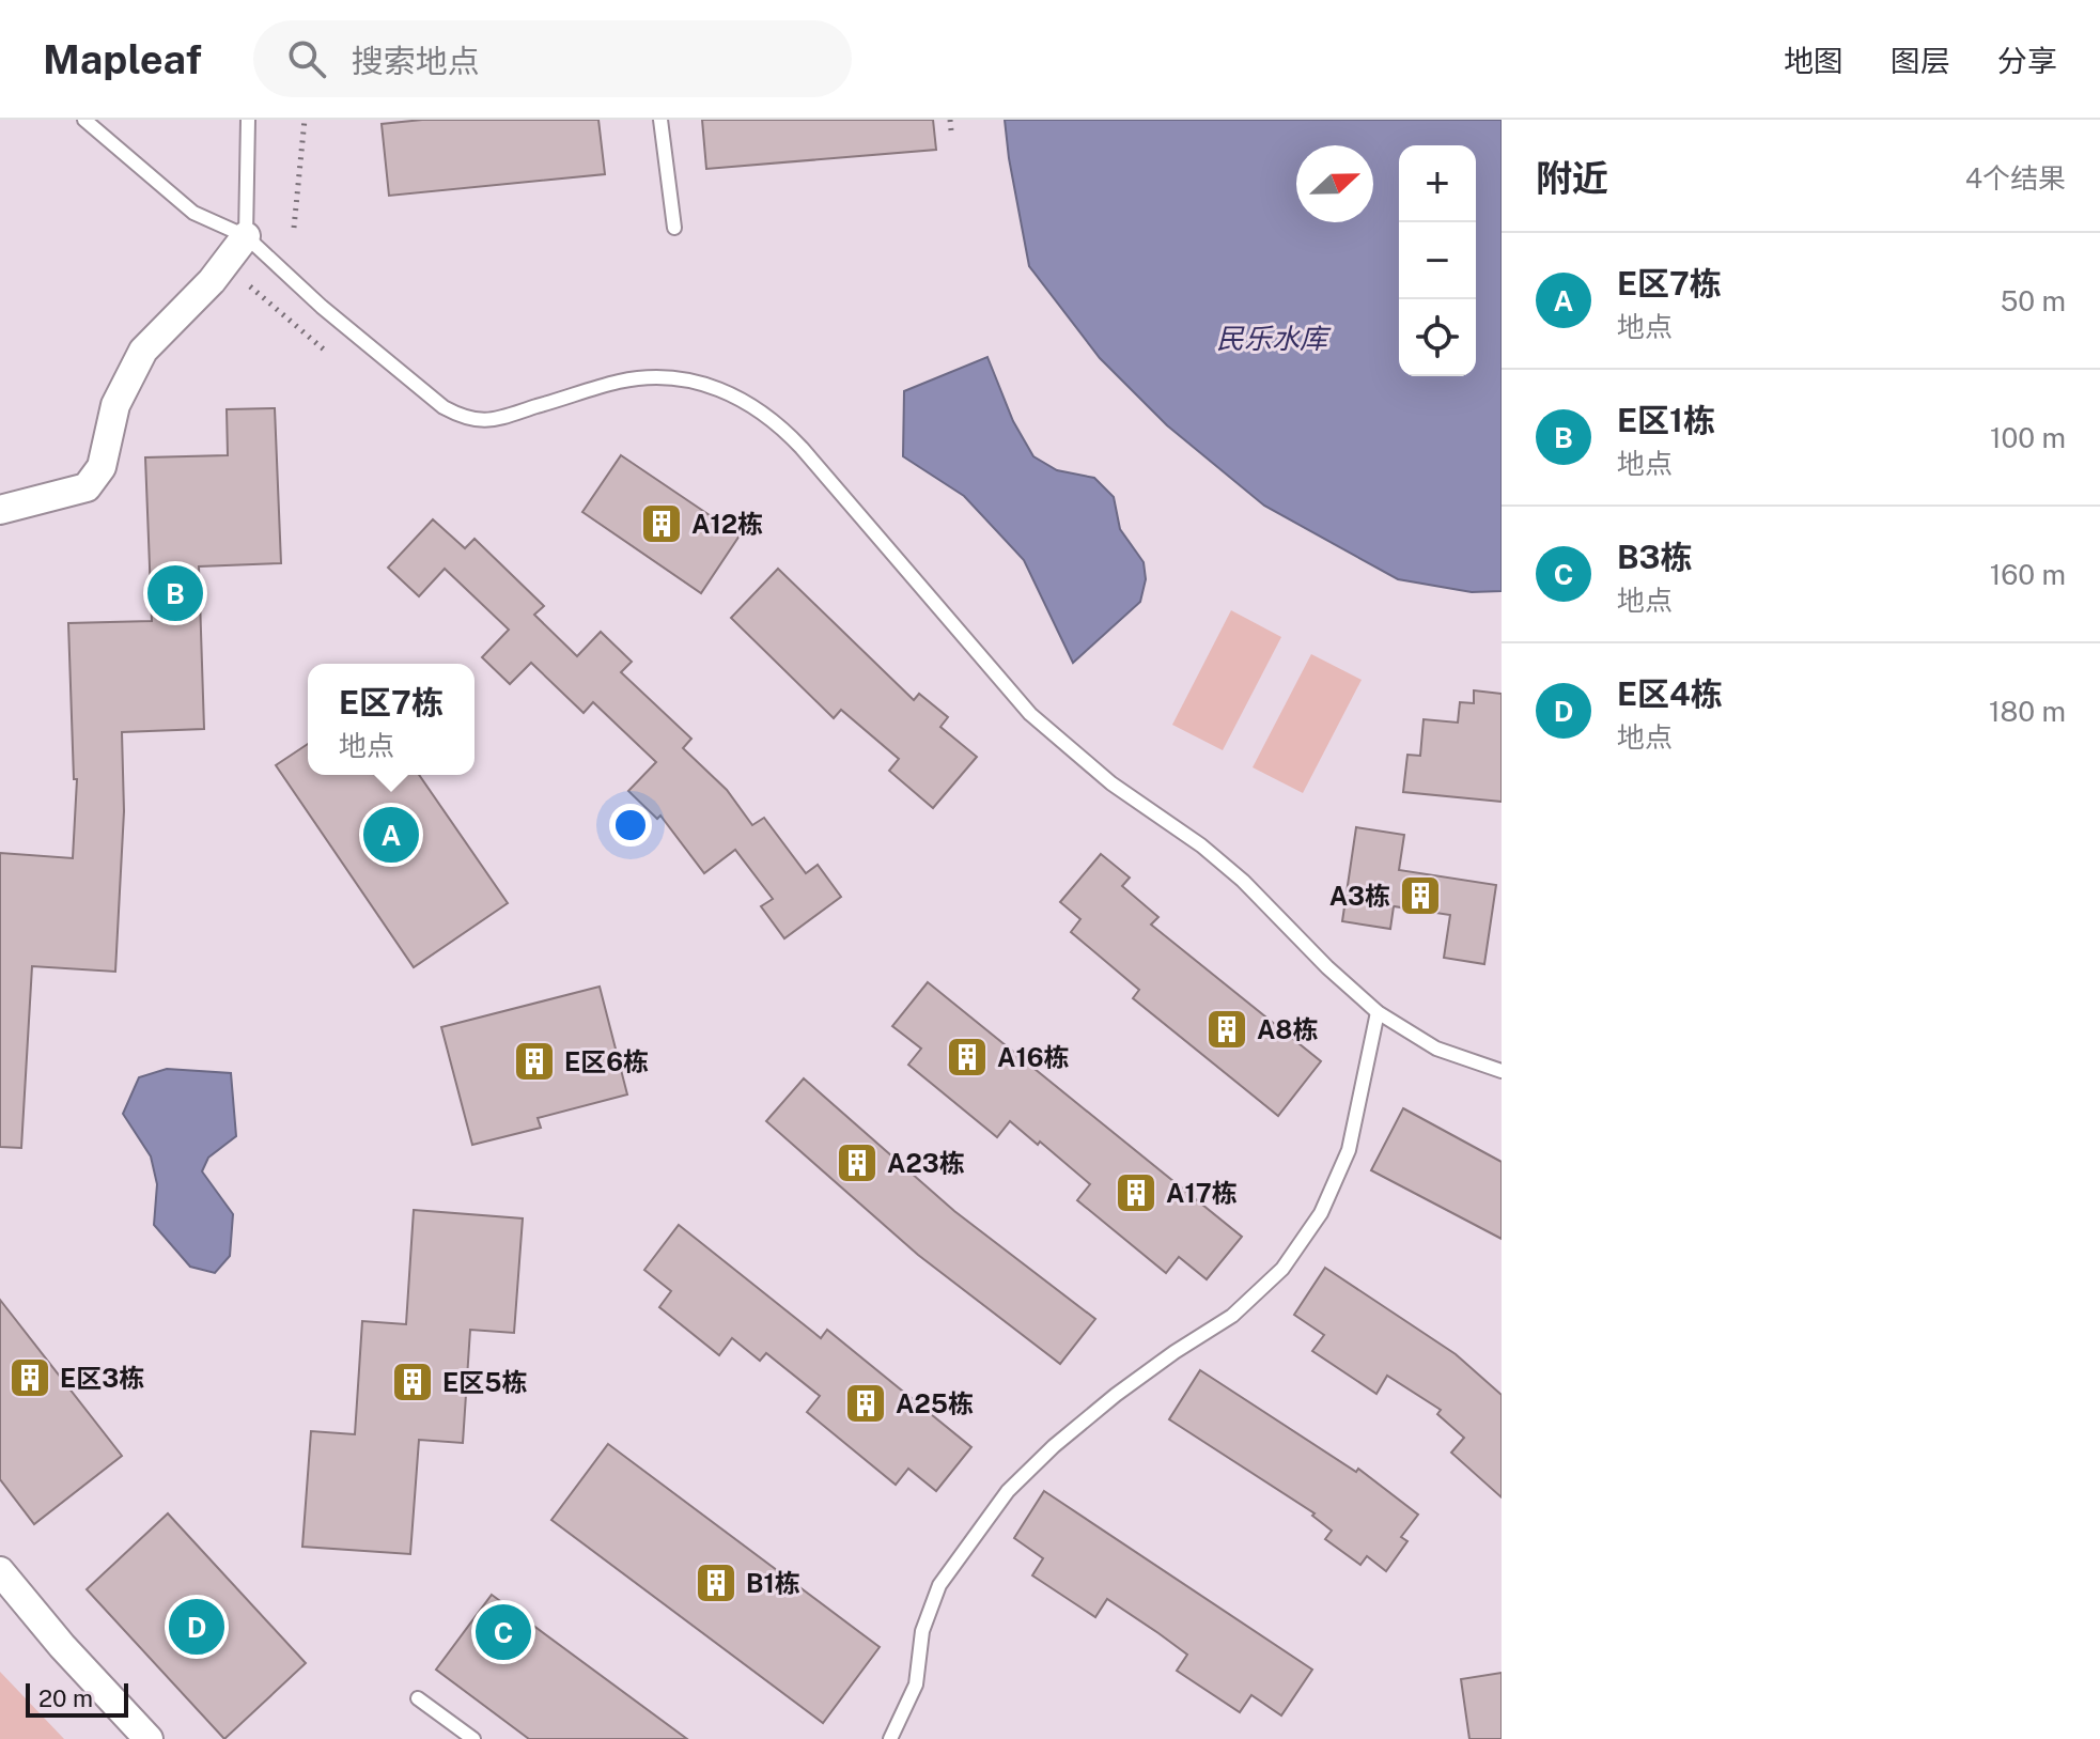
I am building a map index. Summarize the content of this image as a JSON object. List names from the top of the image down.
{
  "water": ["民乐水库"],
  "places": {
    "building": [
      "A12栋",
      "A3栋",
      "A8栋",
      "A16栋",
      "E区6栋",
      "A23栋",
      "A17栋",
      "E区3栋",
      "E区5栋",
      "A25栋",
      "B1栋"
    ]
  },
  "scale_bar": "20 m",
  "north": "right",
  "page": {
    "header": "Mapleaf",
    "search": "搜索地点",
    "nav": ["地图", "图层", "分享"],
    "heading": ["附近", "4个结果"],
    "map_buttons": ["+", "−"],
    "list": [
      {
        "mark": "A",
        "name": "E区7栋",
        "note": "地点",
        "value": "50 m"
      },
      {
        "mark": "B",
        "name": "E区1栋",
        "note": "地点",
        "value": "100 m"
      },
      {
        "mark": "C",
        "name": "B3栋",
        "note": "地点",
        "value": "160 m"
      },
      {
        "mark": "D",
        "name": "E区4栋",
        "note": "地点",
        "value": "180 m"
      }
    ],
    "pins": [
      "B",
      "A",
      "D",
      "C"
    ],
    "popup": ["E区7栋", "地点"],
    "scale": "20 m"
  }
}
